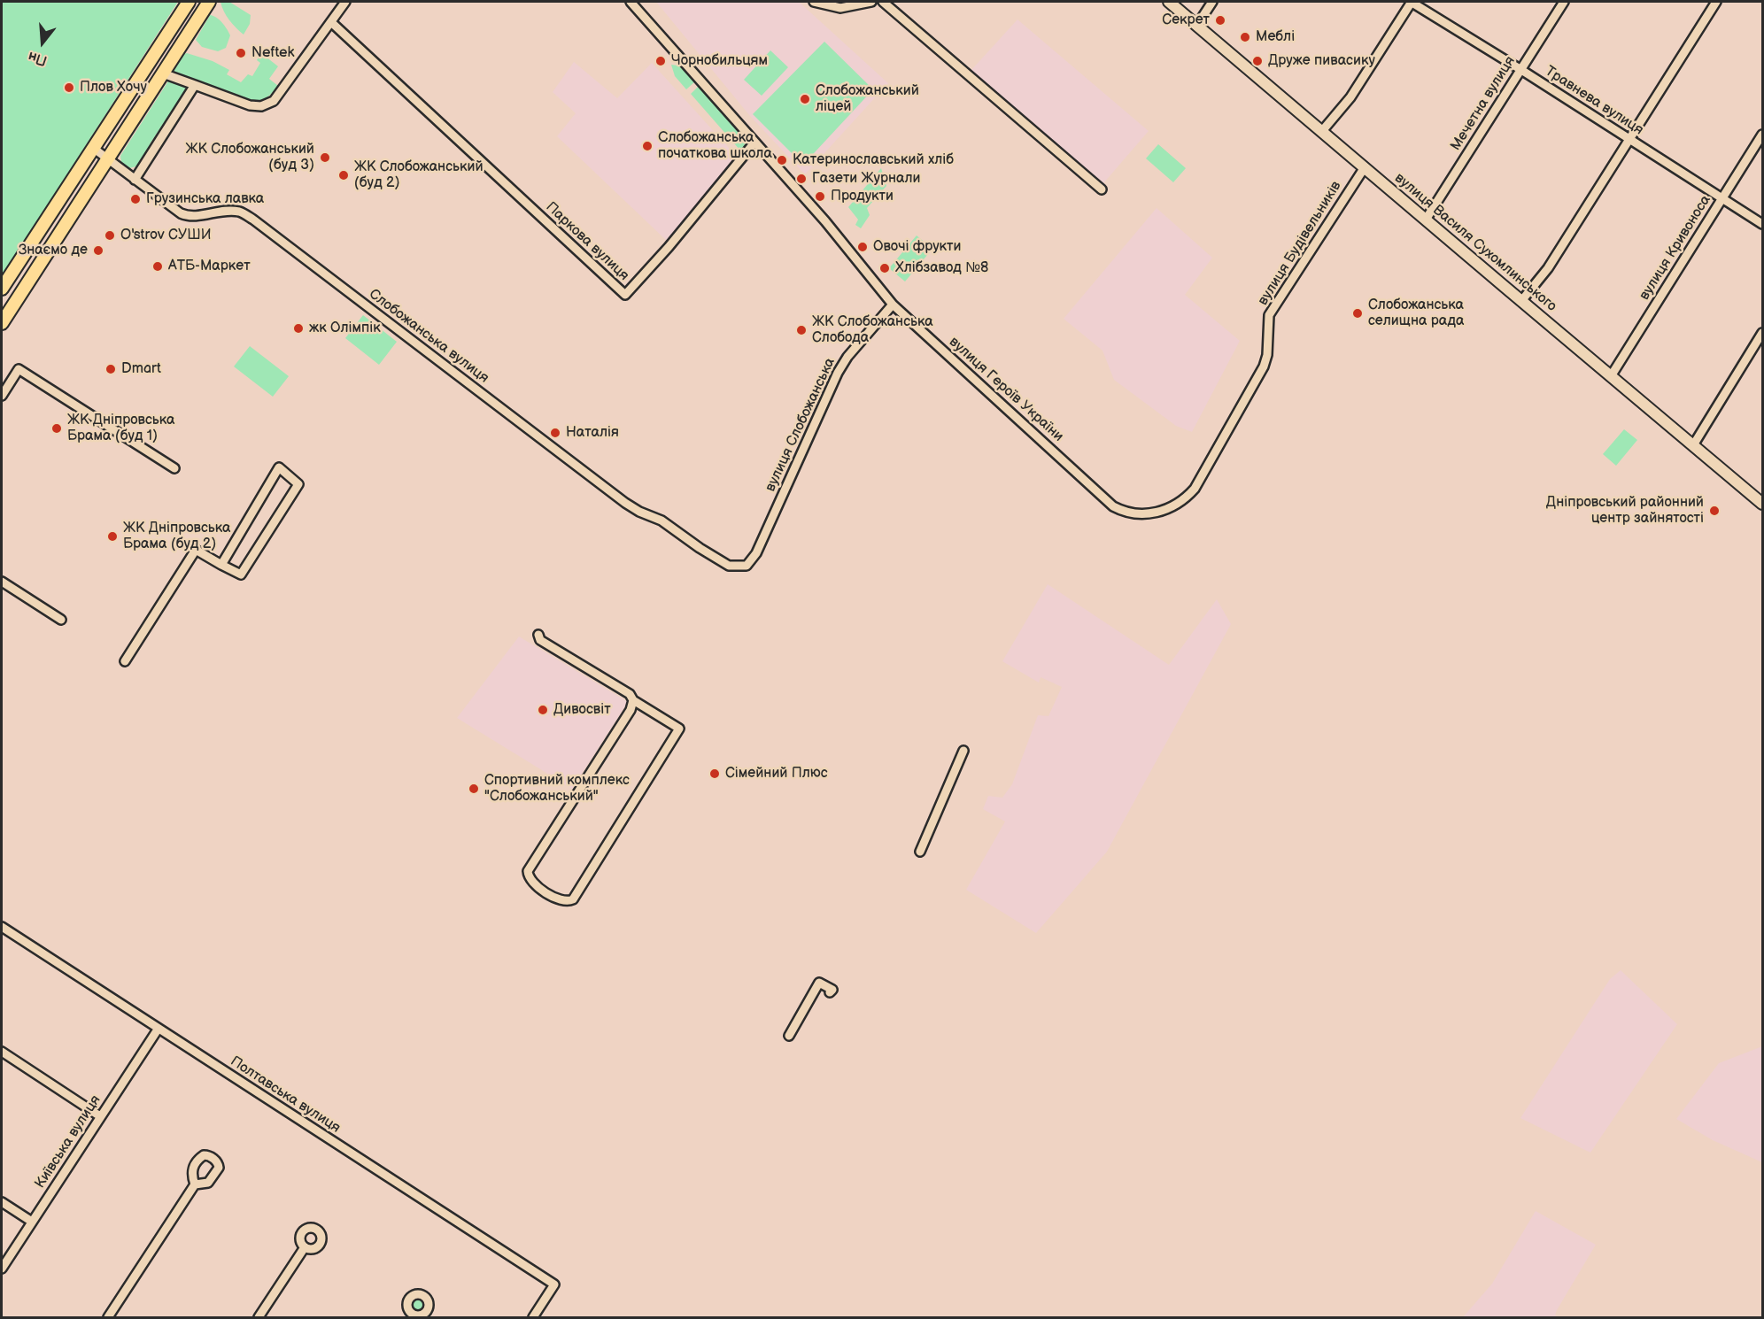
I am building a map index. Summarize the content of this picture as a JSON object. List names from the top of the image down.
{
  "streets": {
    "main road": ["вулиця Василя Сухомлинського"],
    "street": [
      "Травнева вулиця",
      "Мечетна вулиця",
      "Паркова вулиця",
      "вулиця Будівельників",
      "вулиця Кривоноса",
      "Слобожанська вулиця",
      "вулиця Героїв України",
      "вулиця Слобожанська",
      "Полтавська вулиця",
      "Київська вулиця"
    ]
  },
  "crossings": [
    ["Травнева вулиця", "Мечетна вулиця"],
    ["Травнева вулиця", "вулиця Кривоноса"],
    ["Мечетна вулиця", "вулиця Василя Сухомлинського"],
    ["Паркова вулиця", "вулиця Героїв України"],
    ["вулиця Василя Сухомлинського", "вулиця Будівельників"],
    ["вулиця Василя Сухомлинського", "вулиця Кривоноса"],
    ["вулиця Будівельників", "вулиця Героїв України"],
    ["Слобожанська вулиця", "вулиця Слобожанська"],
    ["вулиця Героїв України", "вулиця Слобожанська"],
    ["Полтавська вулиця", "Київська вулиця"]
  ],
  "places": [
    "Секрет",
    "Меблі",
    "Neftek",
    "Чорнобильцям",
    "Друже пивасику",
    "Плов Хочу",
    "Слобожанський ліцей",
    "Cлобожанська початкова школа",
    "ЖК Слобожанський (буд 3)",
    "Катеринославський хліб",
    "ЖК Слобожанський (буд 2)",
    "Газети Журнали",
    "Продукти",
    "Грузинська лавка",
    "O'strov СУШИ",
    "Овочі фрукти",
    "Знаємо де",
    "АТБ-Маркет",
    "Хлібзавод №8",
    "Слобожанська селищна рада",
    "жк Олімпік",
    "ЖК Слобожанська Слобода",
    "Dmart",
    "ЖК Дніпровська Брама (буд 1)",
    "Наталія",
    "Дніпровський районний центр зайнятості",
    "ЖК Дніпровська Брама (буд 2)",
    "Дивосвіт",
    "Сімейний Плюс",
    "Спортивний комплекс \"Слобожанський\""
  ],
  "north": "bottom"
}
